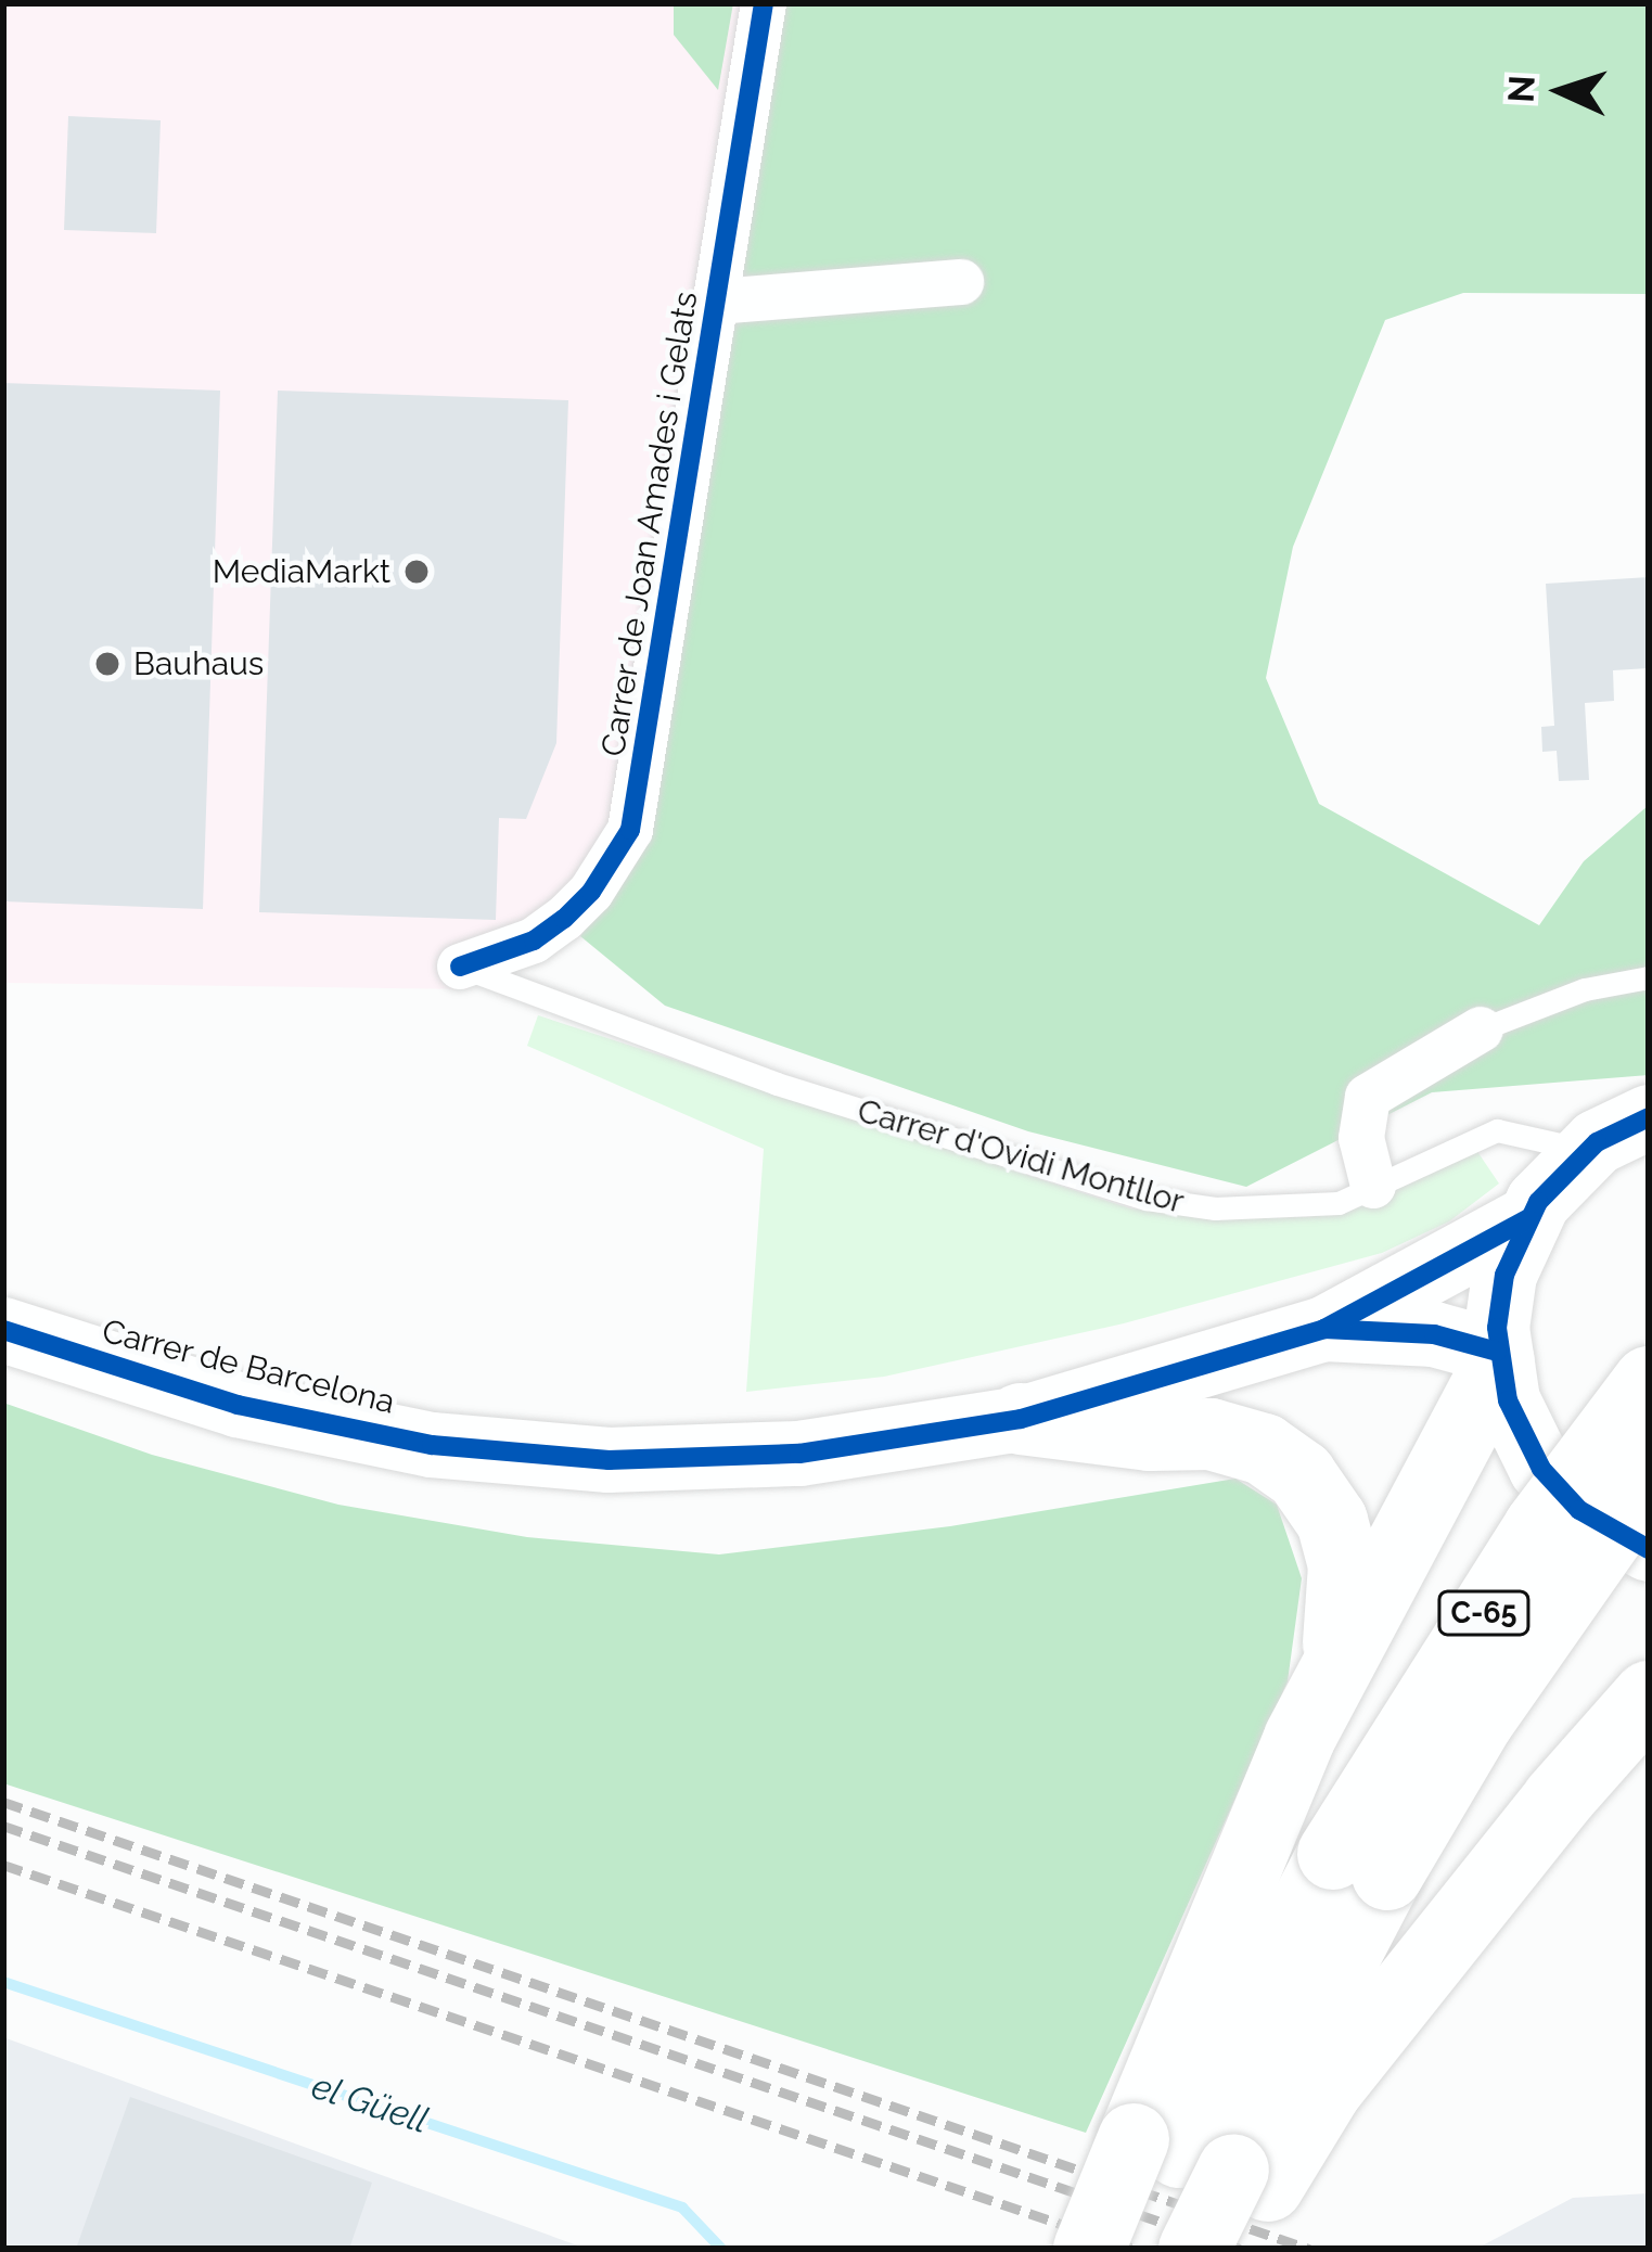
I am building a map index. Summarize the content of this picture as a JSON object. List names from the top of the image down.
{
  "streets": {
    "highway": ["C-65"],
    "main road": ["Carrer de Barcelona"],
    "street": ["Carrer de Joan Amades i Gelats"],
    "lane": ["Carrer d'Ovidi Montllor"]
  },
  "crossings": [
    ["Carrer de Joan Amades i Gelats", "Carrer d'Ovidi Montllor"]
  ],
  "water": ["el Güell"],
  "places": ["MediaMarkt", "Bauhaus"],
  "north": "left"
}
